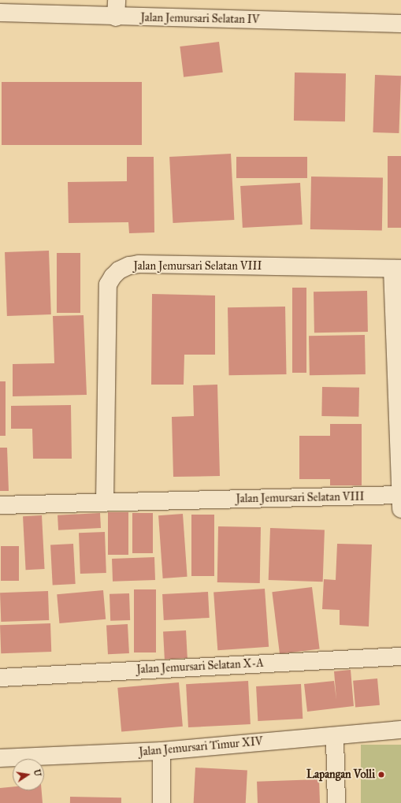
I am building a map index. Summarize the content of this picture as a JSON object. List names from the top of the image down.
{
  "streets": {
    "street": [
      "Jalan Jemursari Selatan IV",
      "Jalan Jemursari Selatan VIII",
      "Jalan Jemursari Selatan X-A",
      "Jalan Jemursari Timur XIV"
    ]
  },
  "places": ["Lapangan Volli"],
  "north": "right"
}
